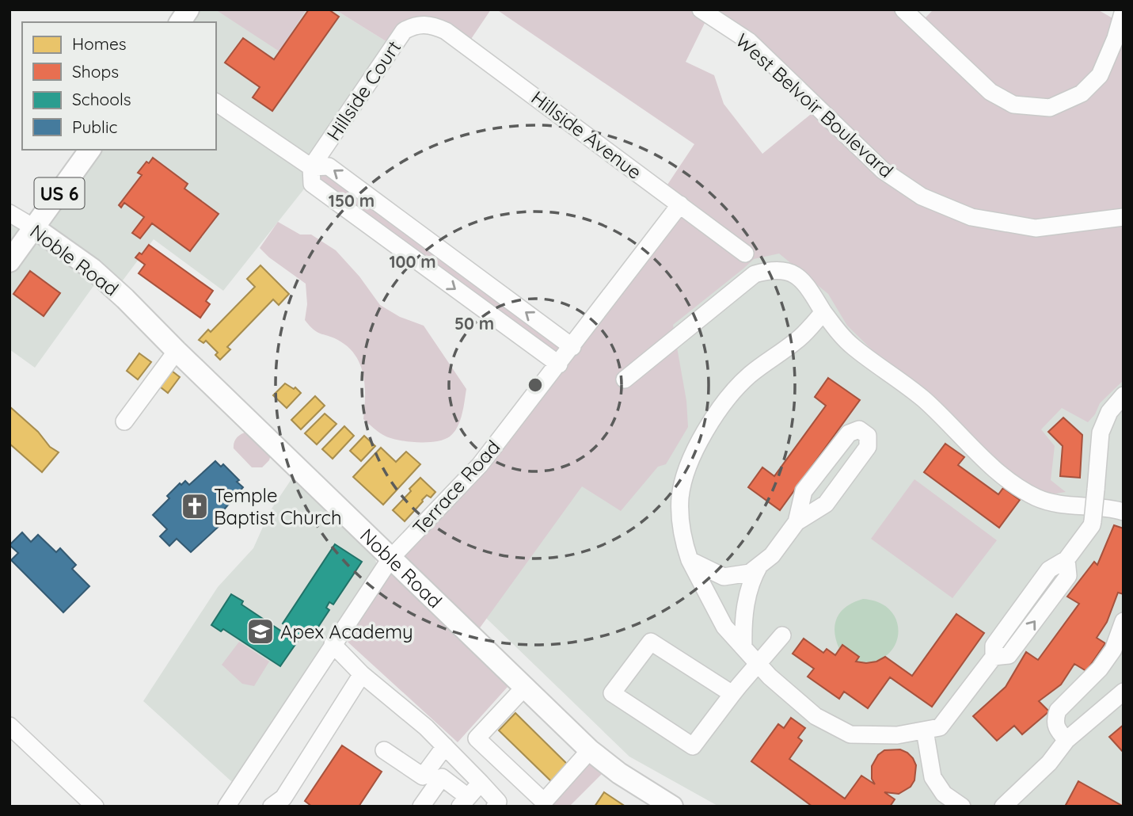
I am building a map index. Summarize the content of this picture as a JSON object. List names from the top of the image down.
{
  "streets": {
    "main road": ["US 6", "Noble Road"],
    "street": [
      "Hillside Court",
      "West Belvoir Boulevard",
      "Hillside Avenue",
      "Terrace Road"
    ]
  },
  "crossings": [
    ["Hillside Court", "Hillside Avenue"],
    ["Hillside Avenue", "Terrace Road"],
    ["US 6", "Noble Road"],
    ["Noble Road", "Terrace Road"]
  ],
  "places": {
    "church": ["Temple Baptist Church"],
    "school or university": ["Apex Academy"]
  },
  "legend": [
    "Homes",
    "Shops",
    "Schools",
    "Public"
  ],
  "rings": ["150 m", "100 m", "50 m"]
}
